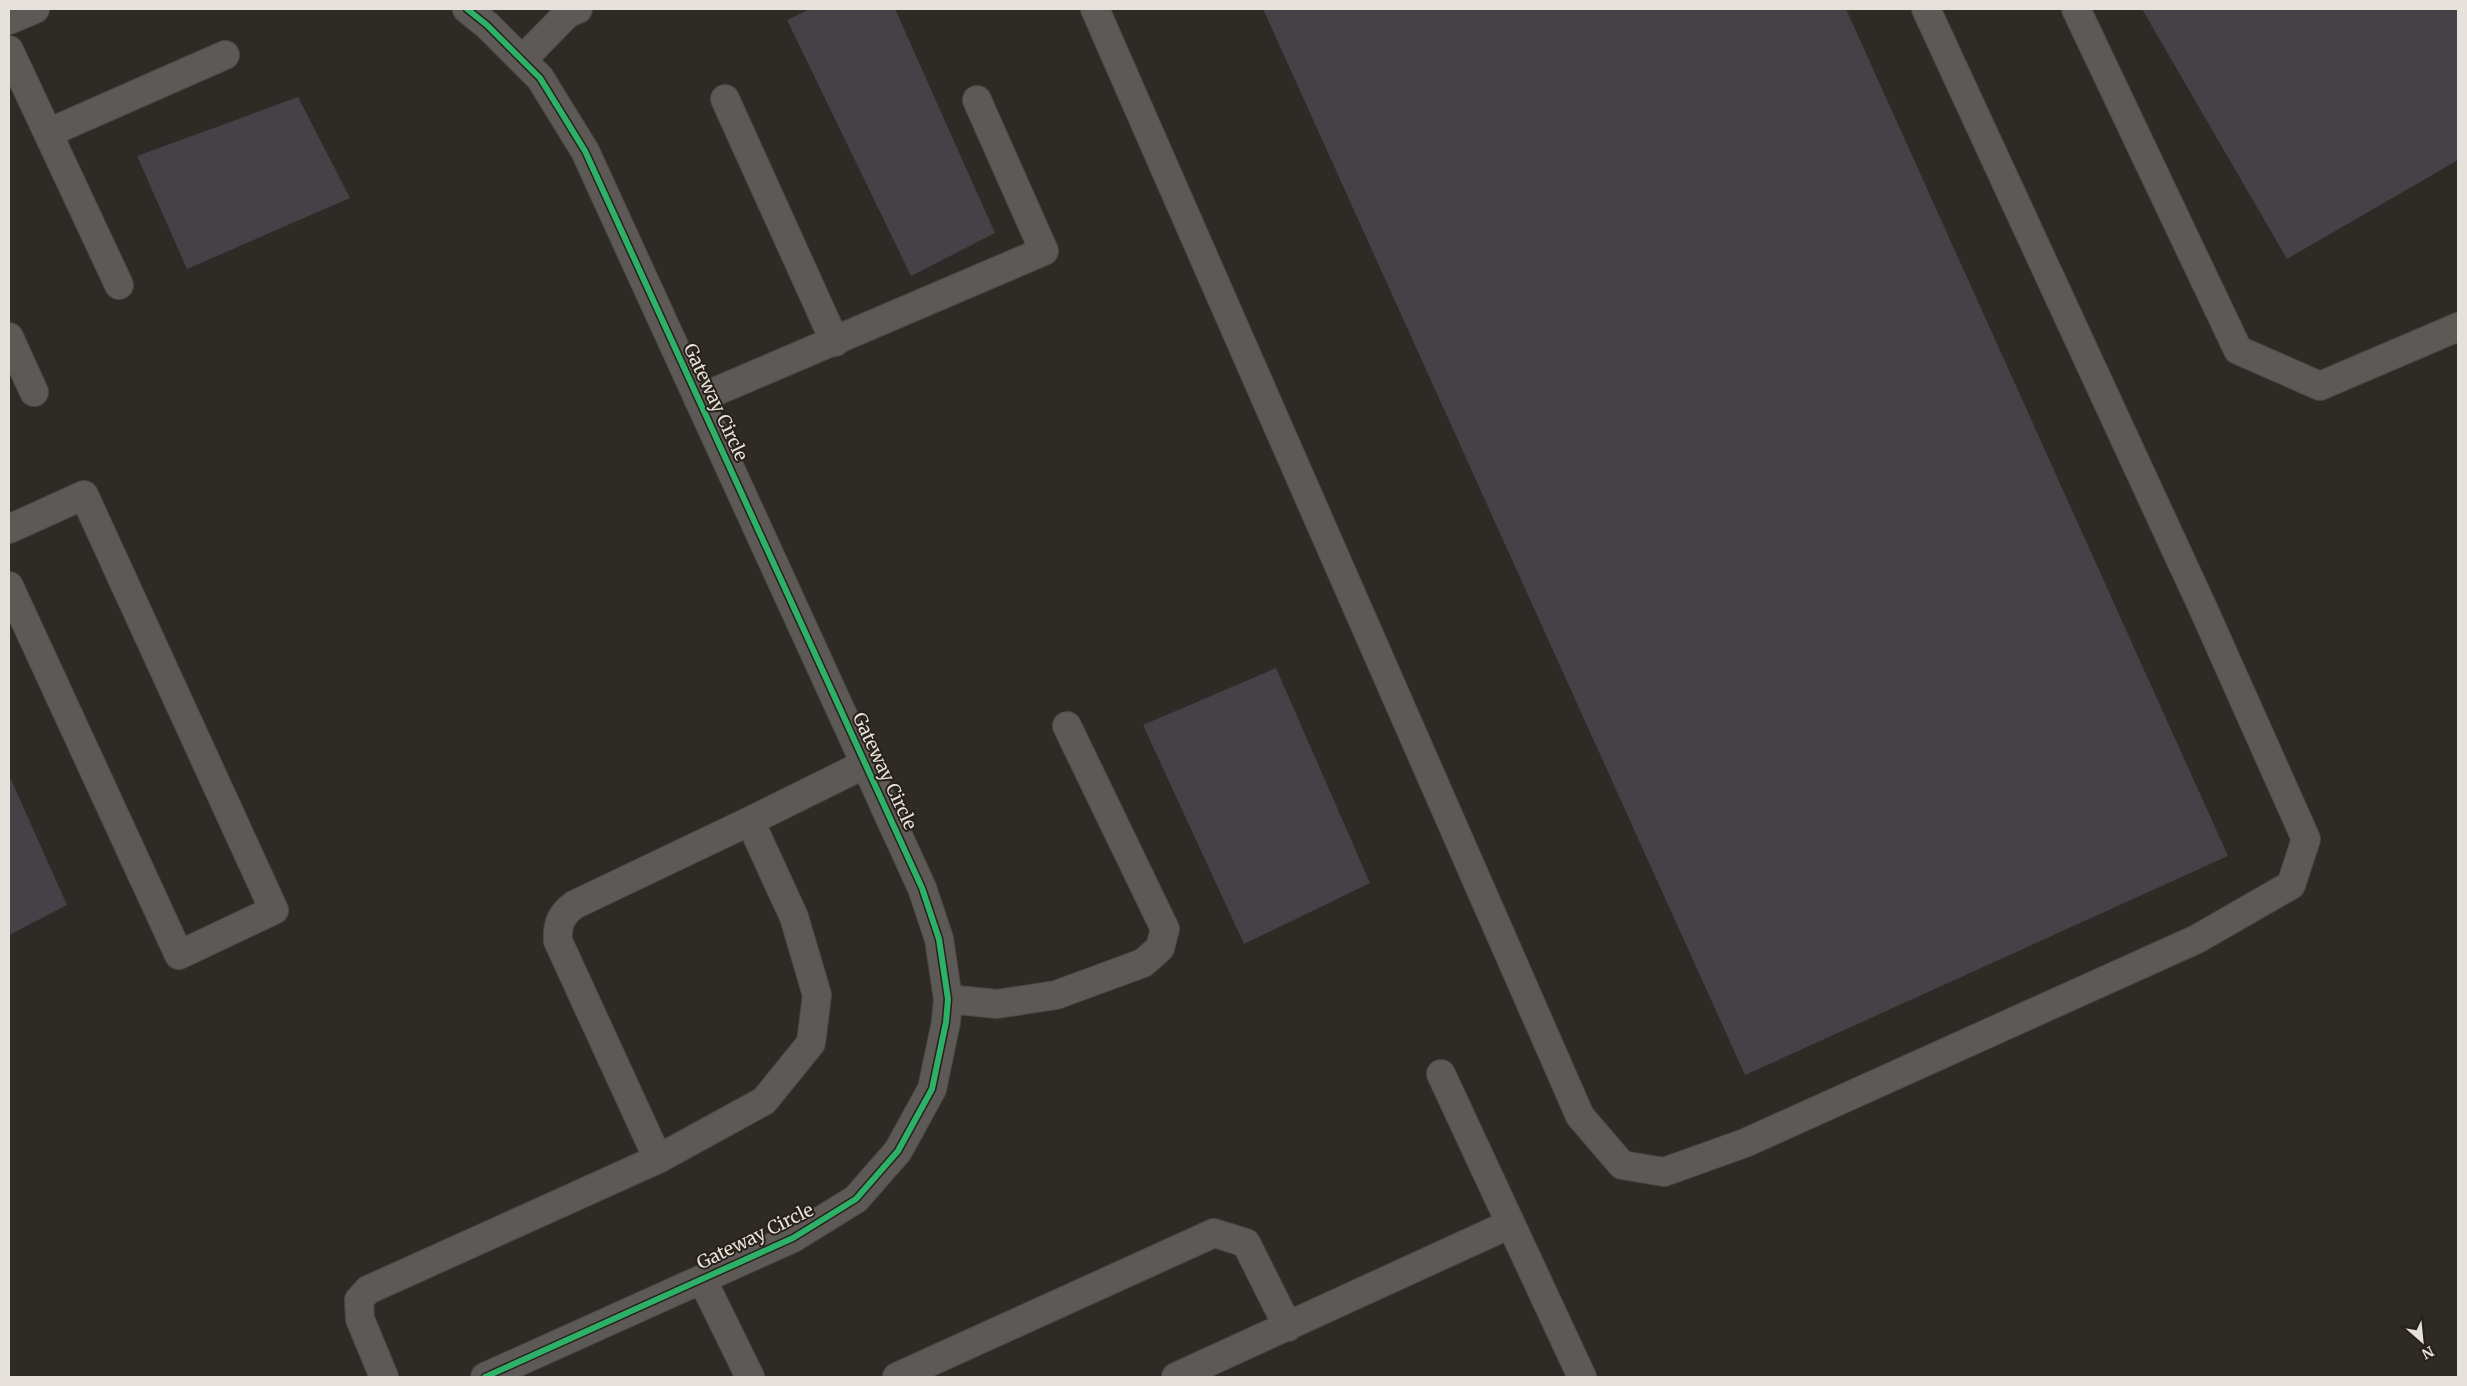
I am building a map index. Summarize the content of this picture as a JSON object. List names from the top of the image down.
{
  "streets": {
    "street": ["Gateway Circle"]
  },
  "north": "bottom right"
}
